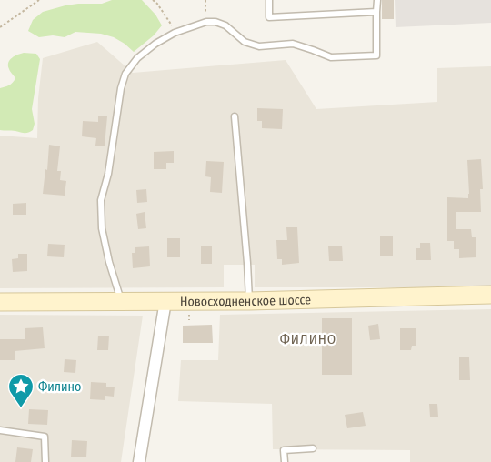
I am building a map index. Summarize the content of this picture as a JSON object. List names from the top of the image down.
{
  "streets": {
    "main road": ["Новосходненское шоссе"]
  },
  "districts": ["ФИЛИНО"],
  "places": {
    "place": ["Филино"]
  }
}
